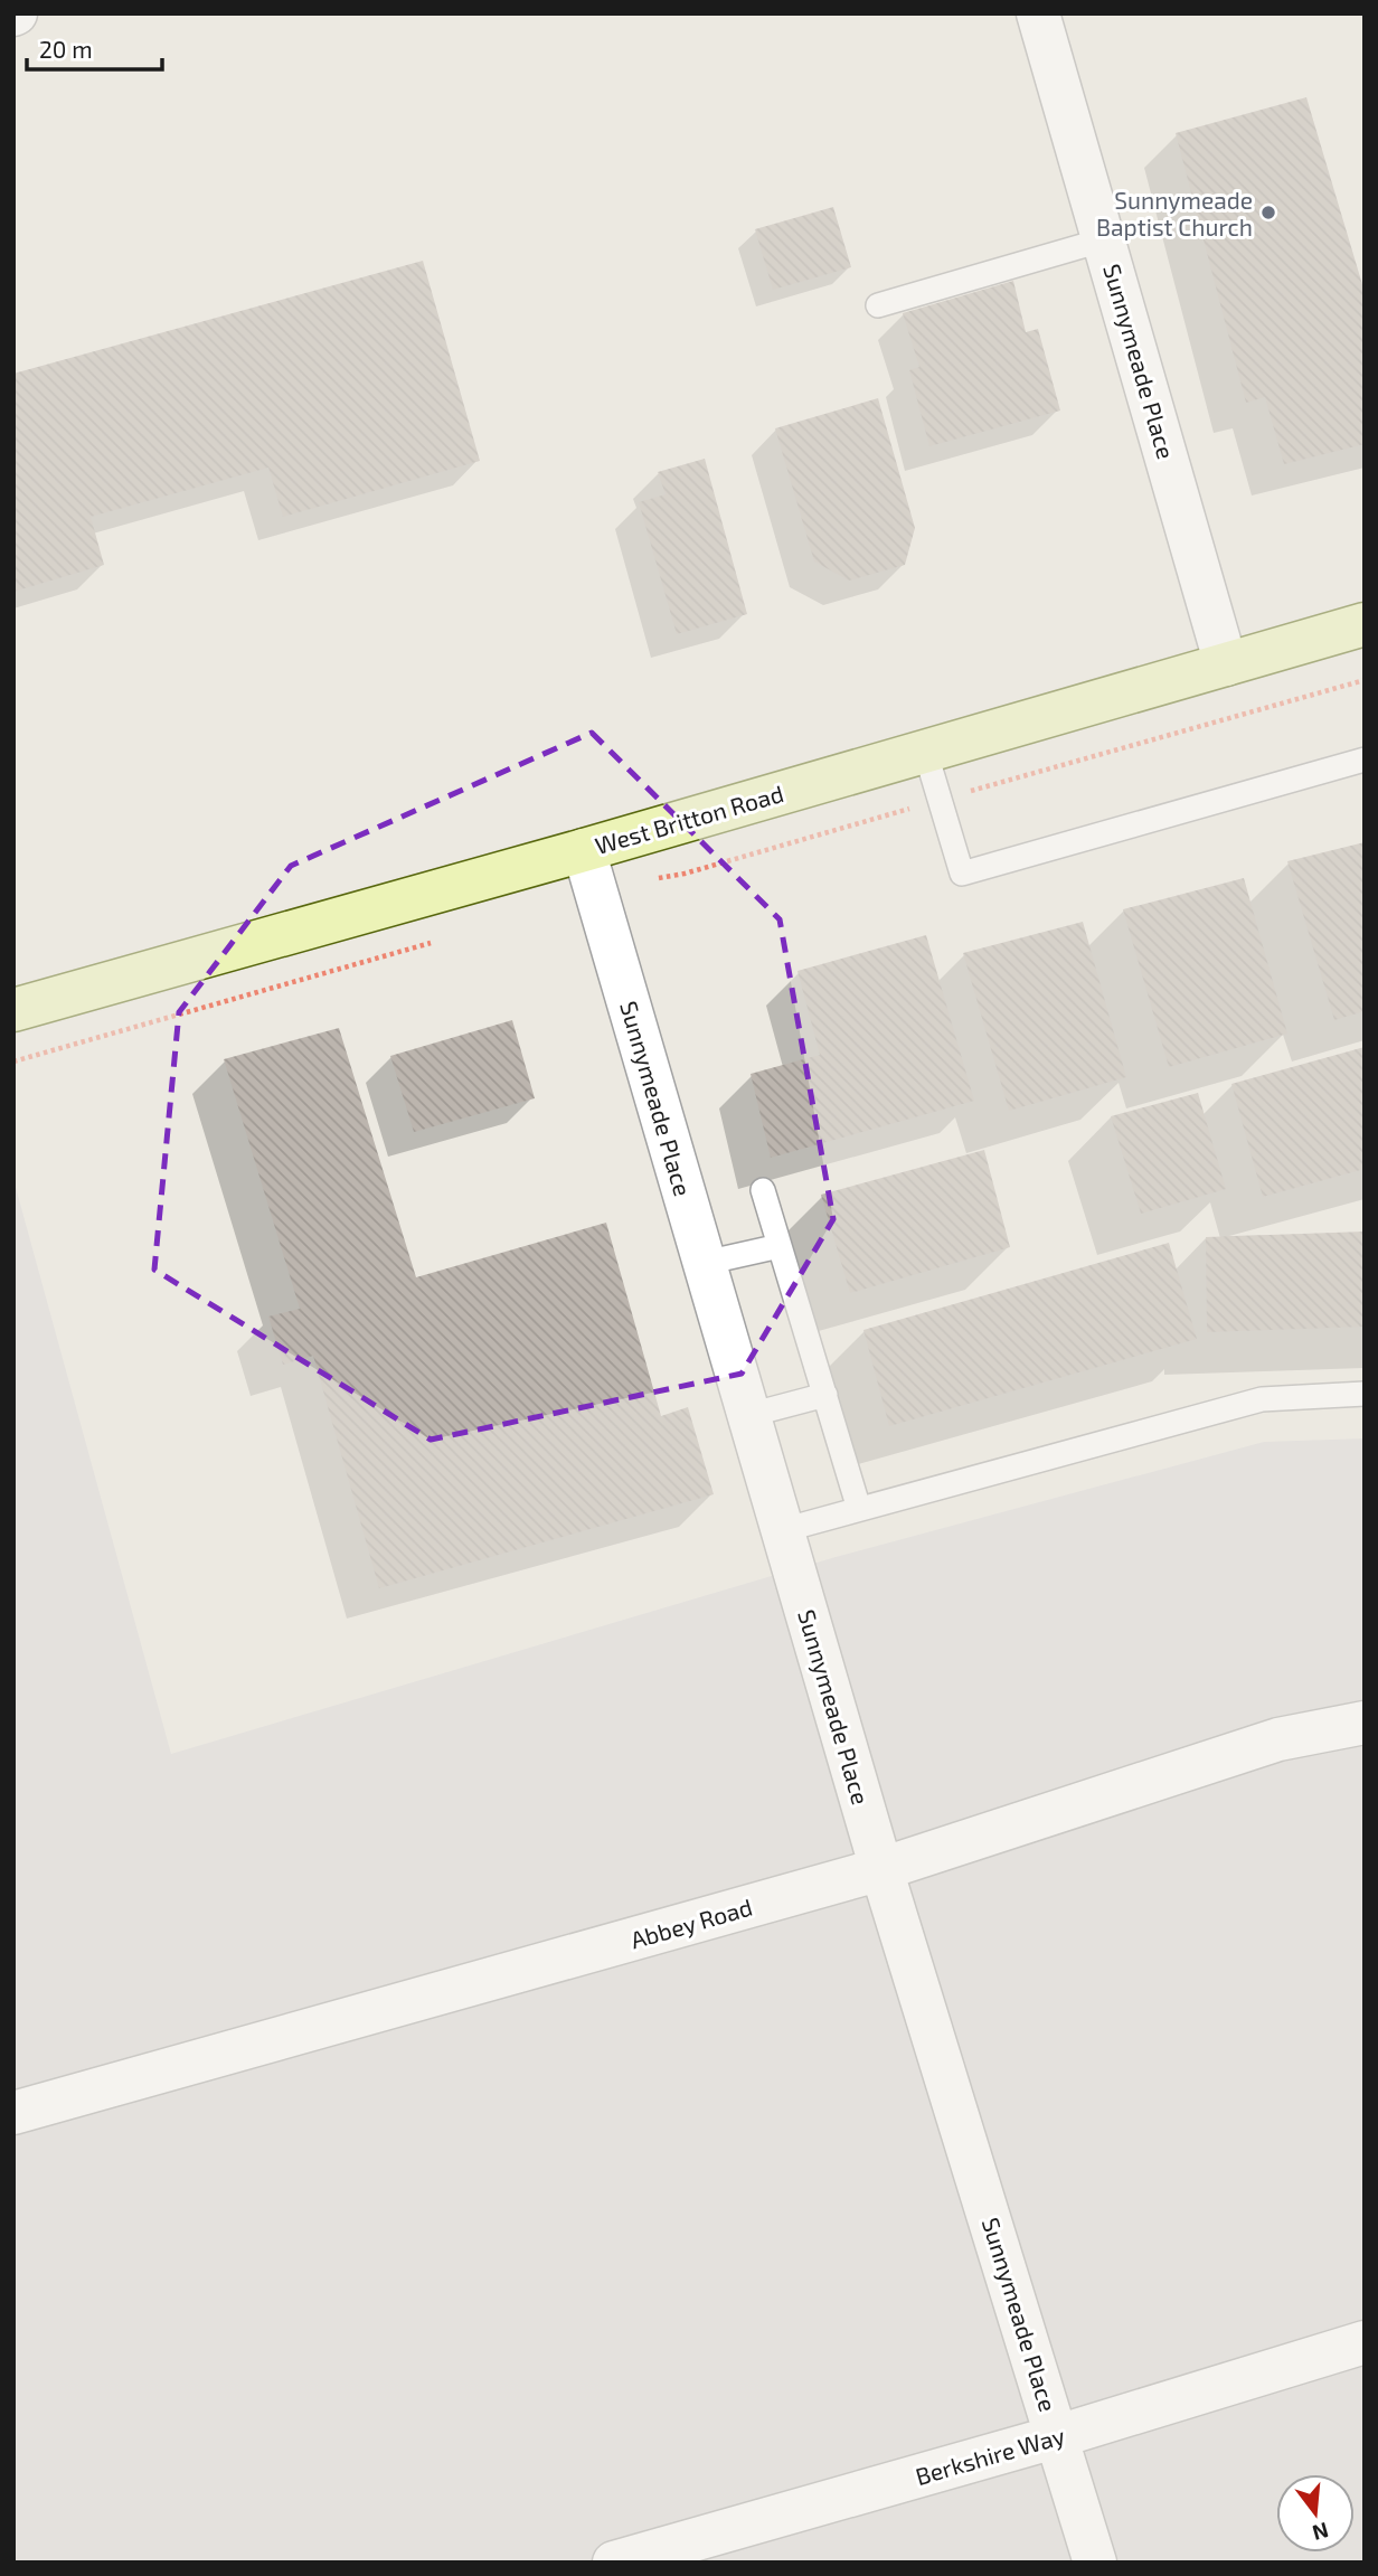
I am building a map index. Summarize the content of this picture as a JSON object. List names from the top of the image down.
{
  "streets": {
    "main road": ["West Britton Road"],
    "street": ["Sunnymeade Place", "Abbey Road", "Berkshire Way"]
  },
  "crossings": [
    ["Sunnymeade Place", "West Britton Road"],
    ["Sunnymeade Place", "Abbey Road"],
    ["Sunnymeade Place", "Berkshire Way"]
  ],
  "places": ["Sunnymeade Baptist Church"],
  "scale_bar": "20 m",
  "north": "bottom"
}
